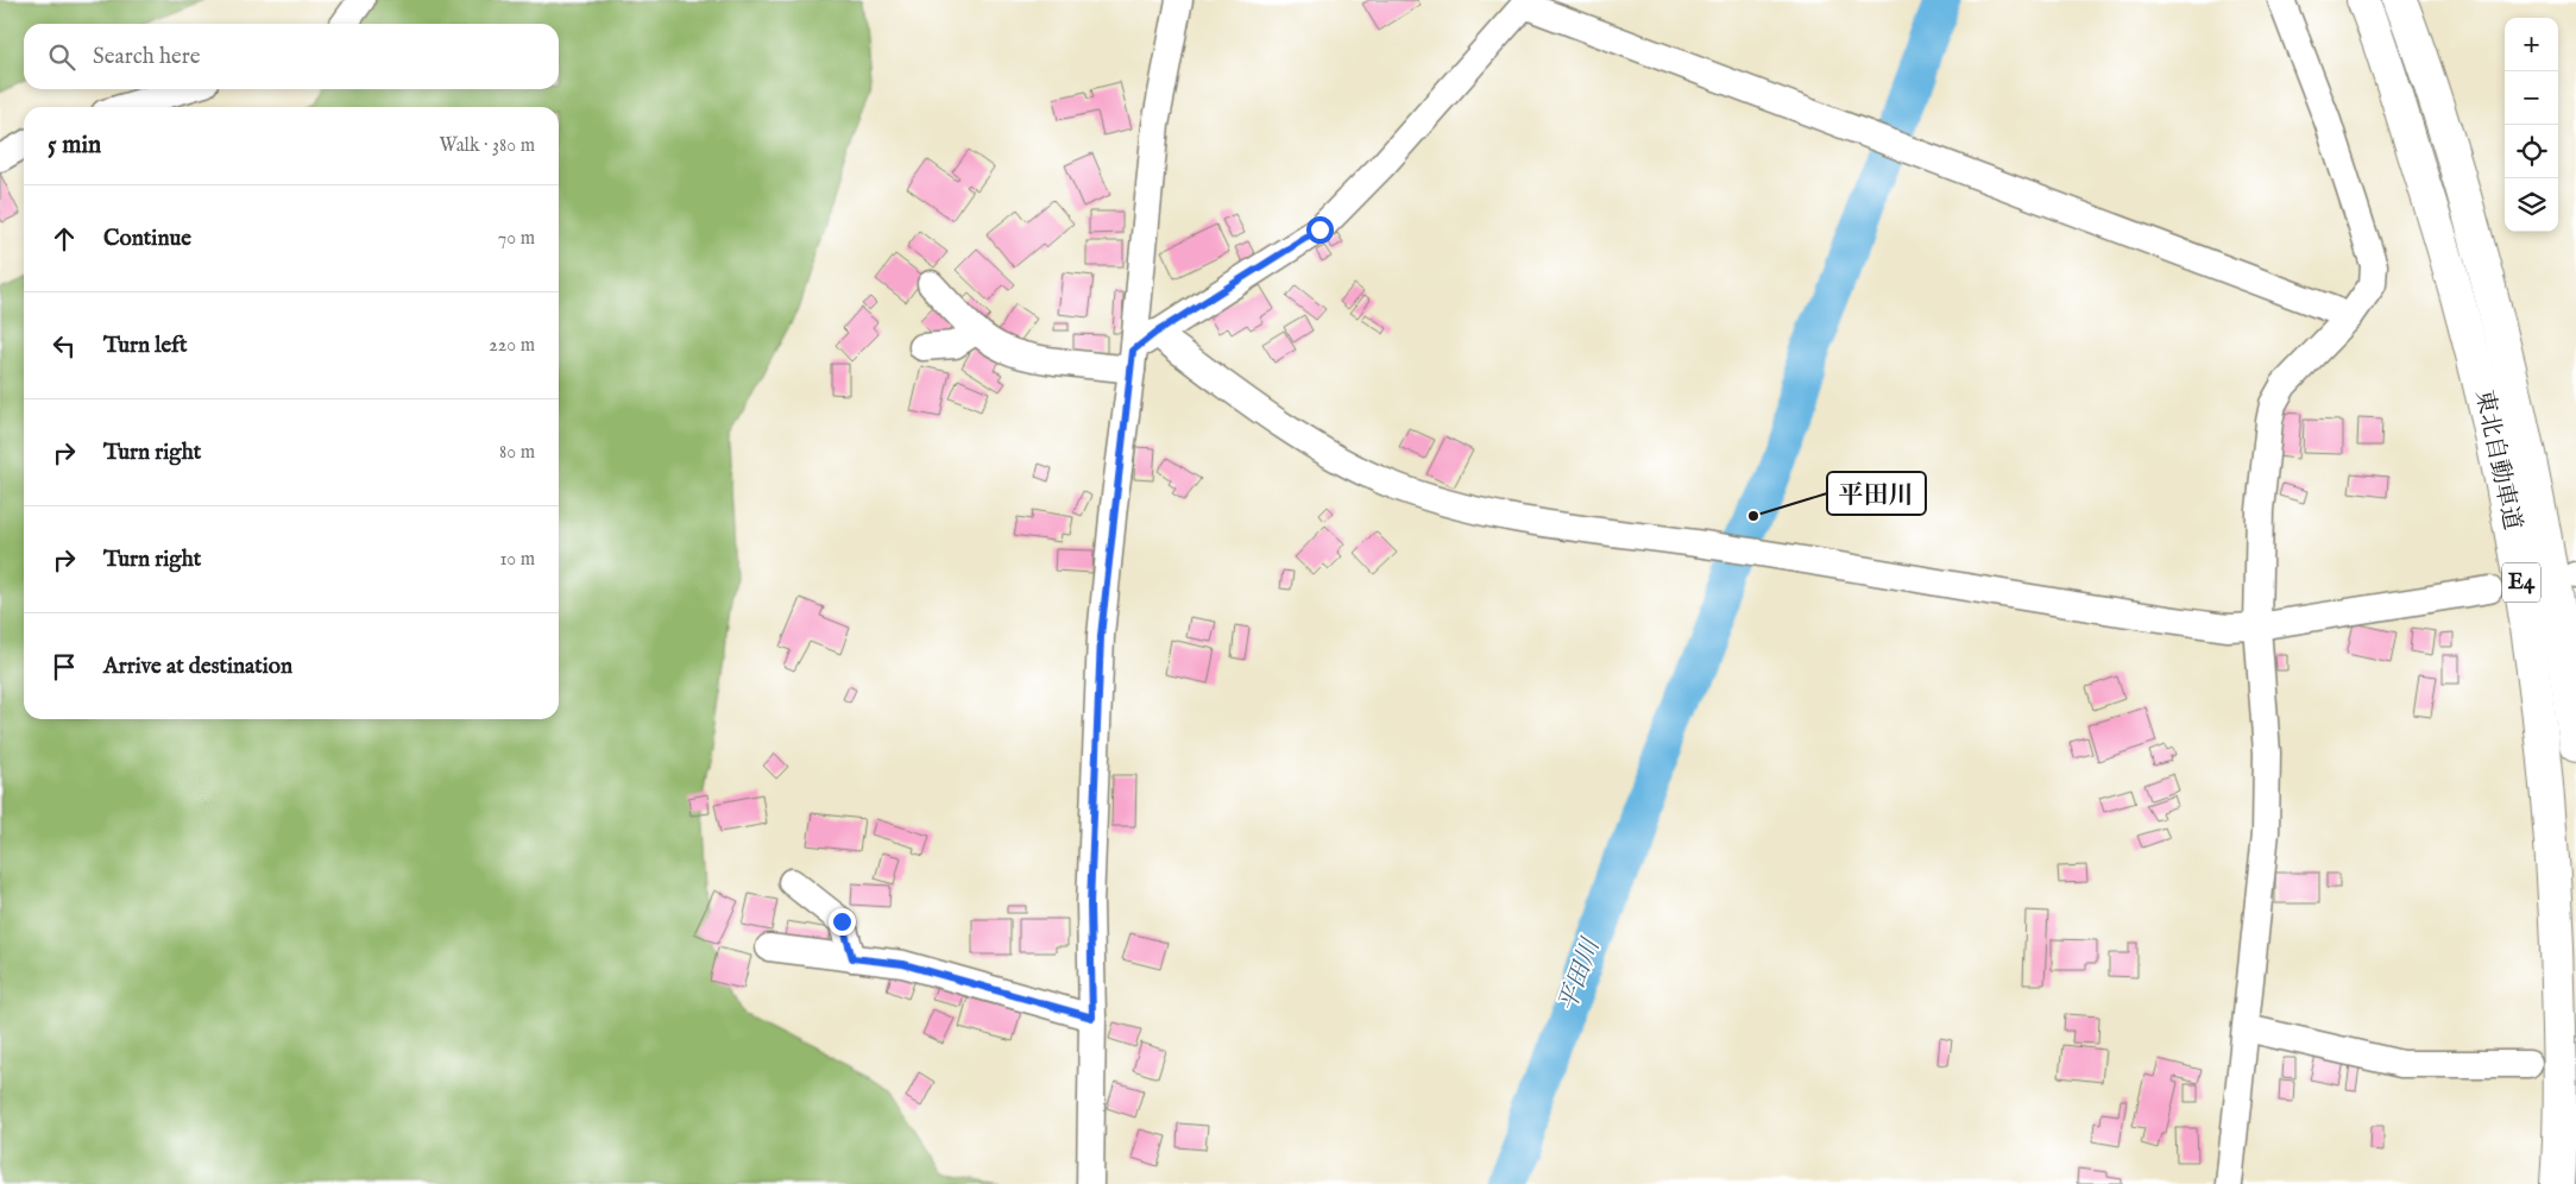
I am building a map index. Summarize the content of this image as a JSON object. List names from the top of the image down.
{
  "streets": {
    "highway": ["東北自動車道", "E4"]
  },
  "water": ["平田川"],
  "places": ["平田川"],
  "page": {
    "map_buttons": ["+", "−"],
    "search": "Search here",
    "heading": ["5 min", "Walk · 380 m"],
    "list": [
      ["Continue", "70 m"],
      ["Turn left", "220 m"],
      ["Turn right", "80 m"],
      ["Turn right", "10 m"],
      "Arrive at destination"
    ]
  }
}
